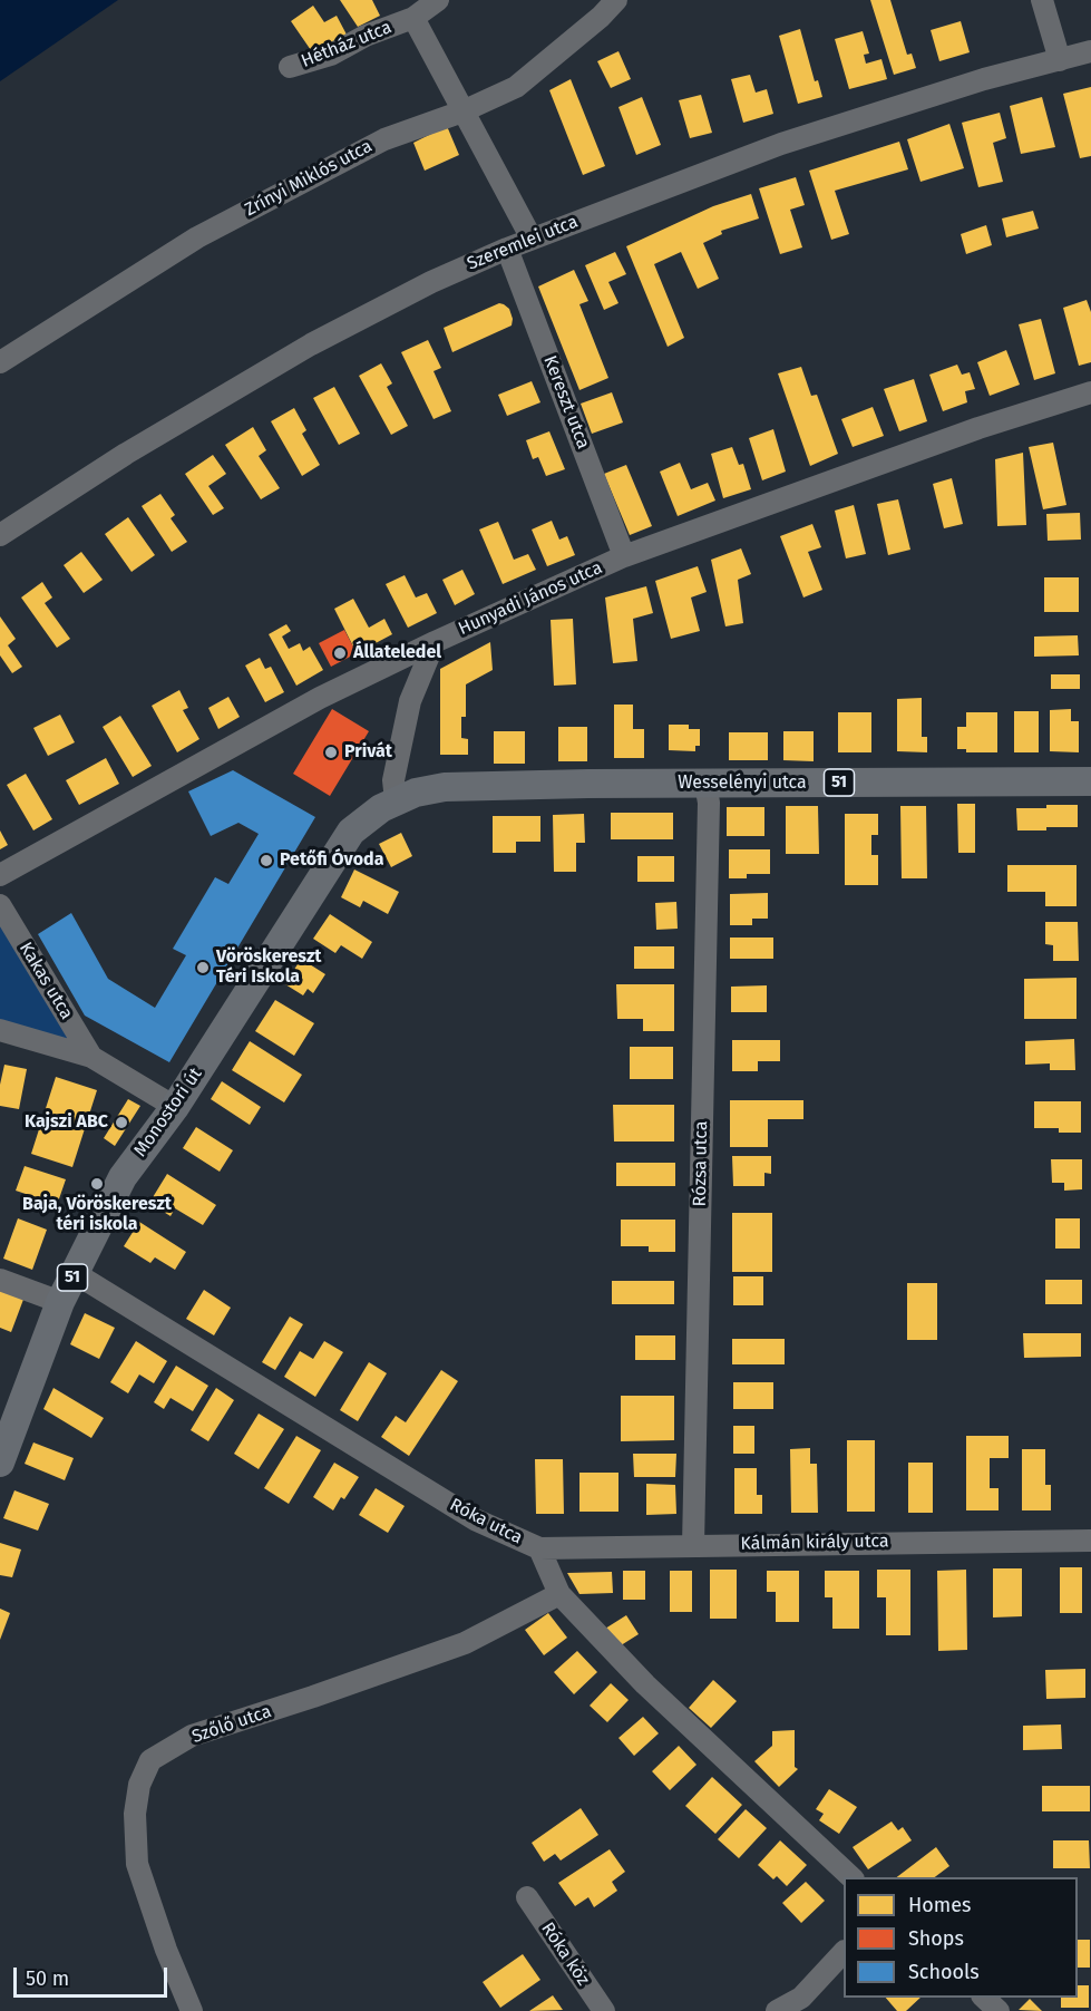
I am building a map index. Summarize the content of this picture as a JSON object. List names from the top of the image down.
{
  "streets": {
    "main road": ["51", "Wesselényi utca", "Monostori út"],
    "street": [
      "Hétház utca",
      "Zrínyi Miklós utca",
      "Szeremlei utca",
      "Kereszt utca",
      "Hunyadi János utca",
      "Kakas utca",
      "Rózsa utca",
      "Róka utca",
      "Kálmán király utca",
      "Szőlő utca",
      "Róka köz"
    ]
  },
  "crossings": [
    ["Szeremlei utca", "Kereszt utca"],
    ["Kereszt utca", "Hunyadi János utca"],
    ["Wesselényi utca", "Monostori út"],
    ["Wesselényi utca", "Rózsa utca"],
    ["Monostori út", "Róka utca"],
    ["Rózsa utca", "Kálmán király utca"],
    ["Róka utca", "Kálmán király utca"],
    ["Róka utca", "Szőlő utca"]
  ],
  "places": [
    "Állateledel",
    "Privát",
    "Petőfi Óvoda",
    "Vöröskereszt Téri Iskola",
    "Kajszi ABC",
    "Baja, Vöröskereszt téri iskola"
  ],
  "legend": ["Homes", "Shops", "Schools"],
  "scale_bar": "50 m"
}
